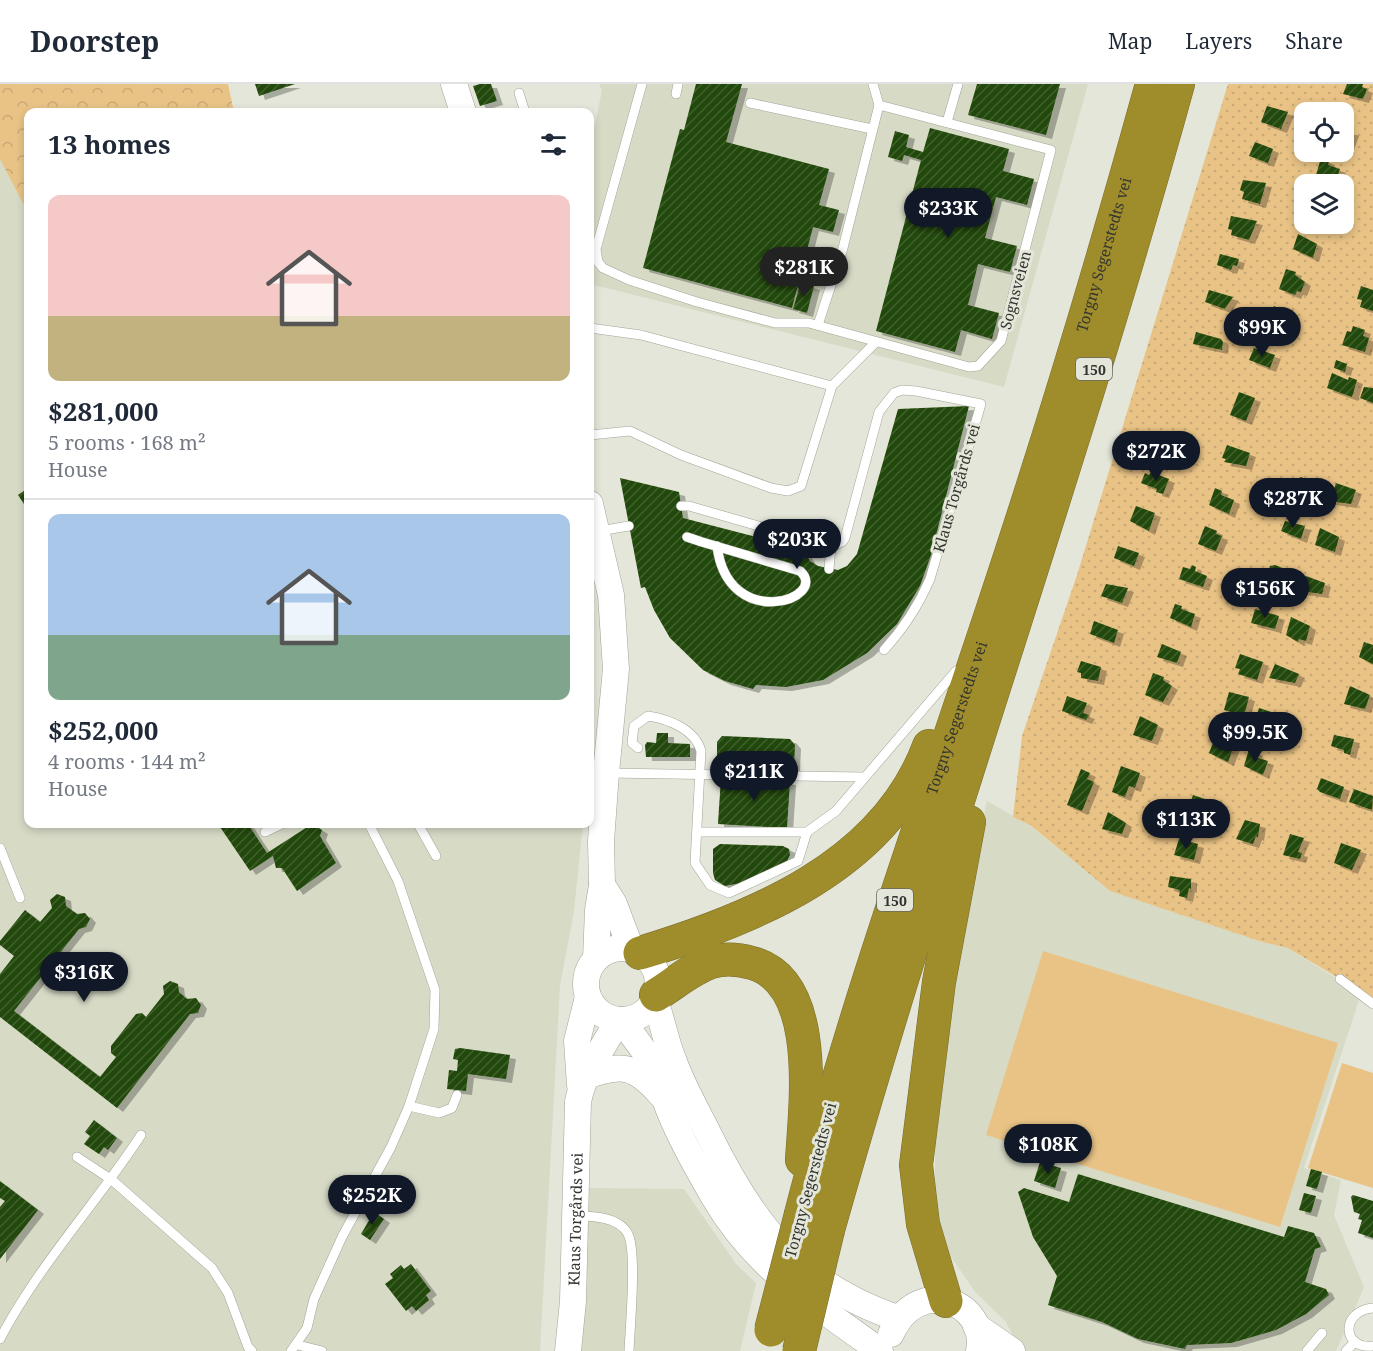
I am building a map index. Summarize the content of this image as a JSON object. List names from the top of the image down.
{
  "streets": {
    "highway": ["Torgny Segerstedts vei", "150"],
    "main road": ["Klaus Torgårds vei"],
    "lane": ["Sognsveien"]
  },
  "page": {
    "header": "Doorstep",
    "nav": ["Map", "Layers", "Share"],
    "heading": "13 homes",
    "list": [
      {
        "name": "$281,000",
        "note": "5 rooms · 168 m² · House"
      },
      {
        "name": "$252,000",
        "note": "4 rooms · 144 m² · House"
      }
    ],
    "price": [
      "$233K",
      "$281K",
      "$99K",
      "$272K",
      "$287K",
      "$203K",
      "$156K",
      "$99.5K",
      "$211K",
      "$113K",
      "$316K",
      "$108K",
      "$252K"
    ]
  }
}
